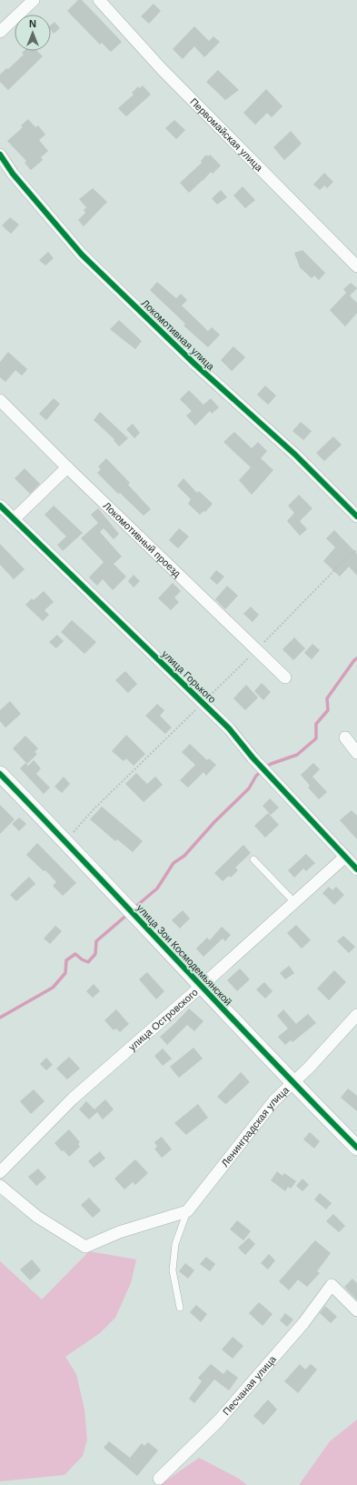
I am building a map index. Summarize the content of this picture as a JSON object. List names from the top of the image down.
{
  "streets": {
    "street": [
      "Первомайская улица",
      "Локомотивная улица",
      "Локомотивный проезд",
      "улица Горького",
      "улица Зои Космодемьянской",
      "улица Островского",
      "Ленинградская улица",
      "Песчаная улица"
    ]
  },
  "crossings": [
    ["улица Горького", "улица Островского"],
    ["улица Зои Космодемьянской", "улица Островского"],
    ["улица Зои Космодемьянской", "Ленинградская улица"]
  ],
  "north": "top"
}
